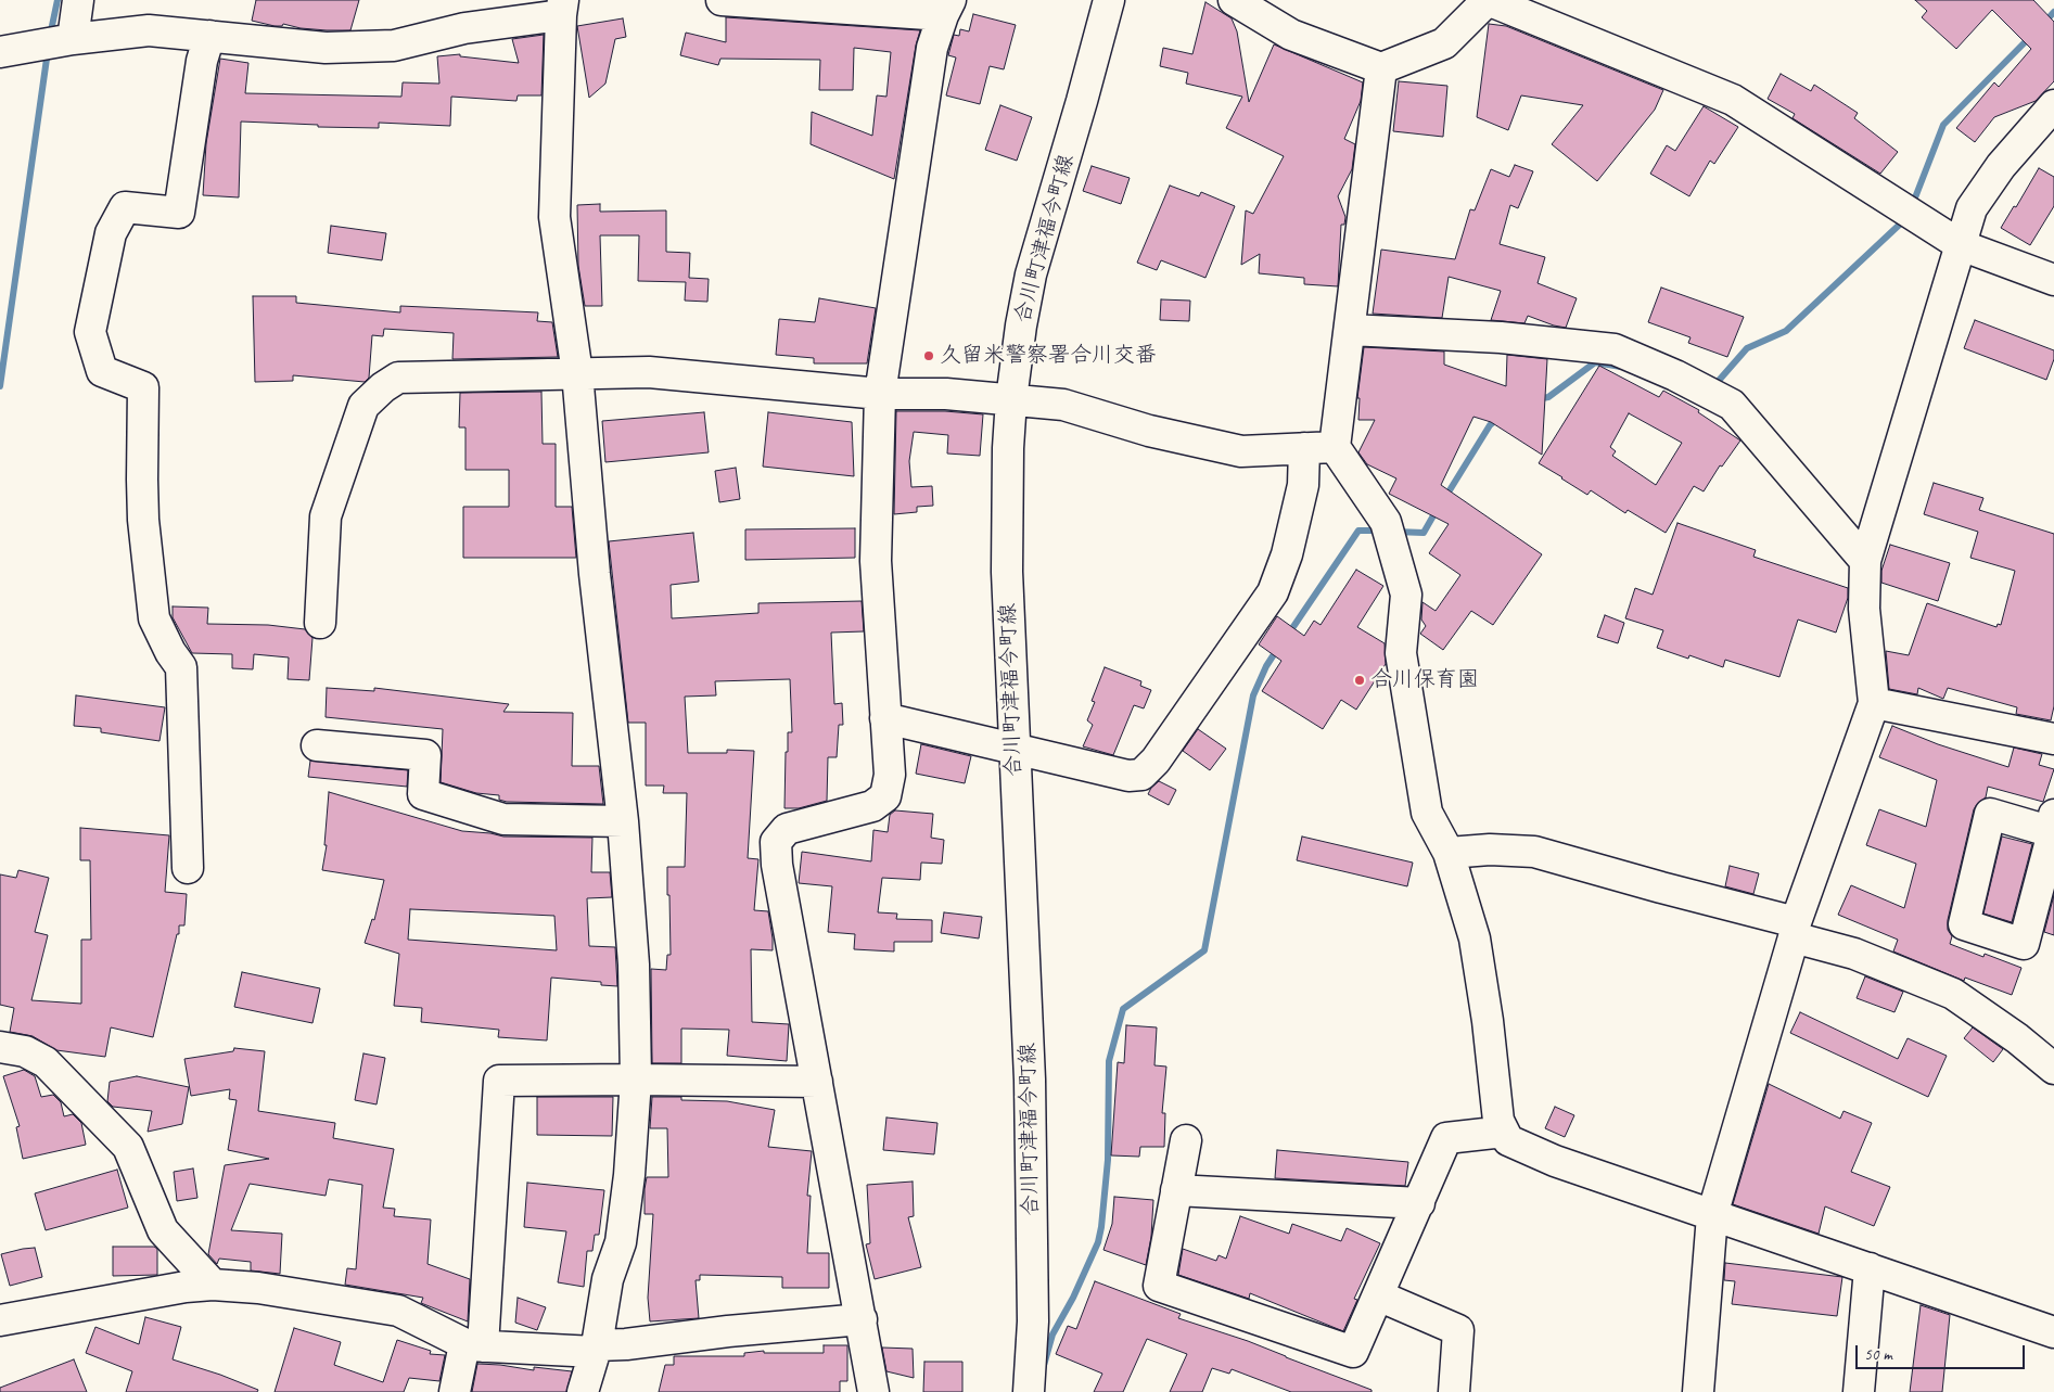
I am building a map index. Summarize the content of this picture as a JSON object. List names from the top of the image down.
{
  "streets": {
    "street": ["合川町津福今町線"]
  },
  "places": ["久留米警察署合川交番", "合川保育園"],
  "scale_bar": "50 m"
}
